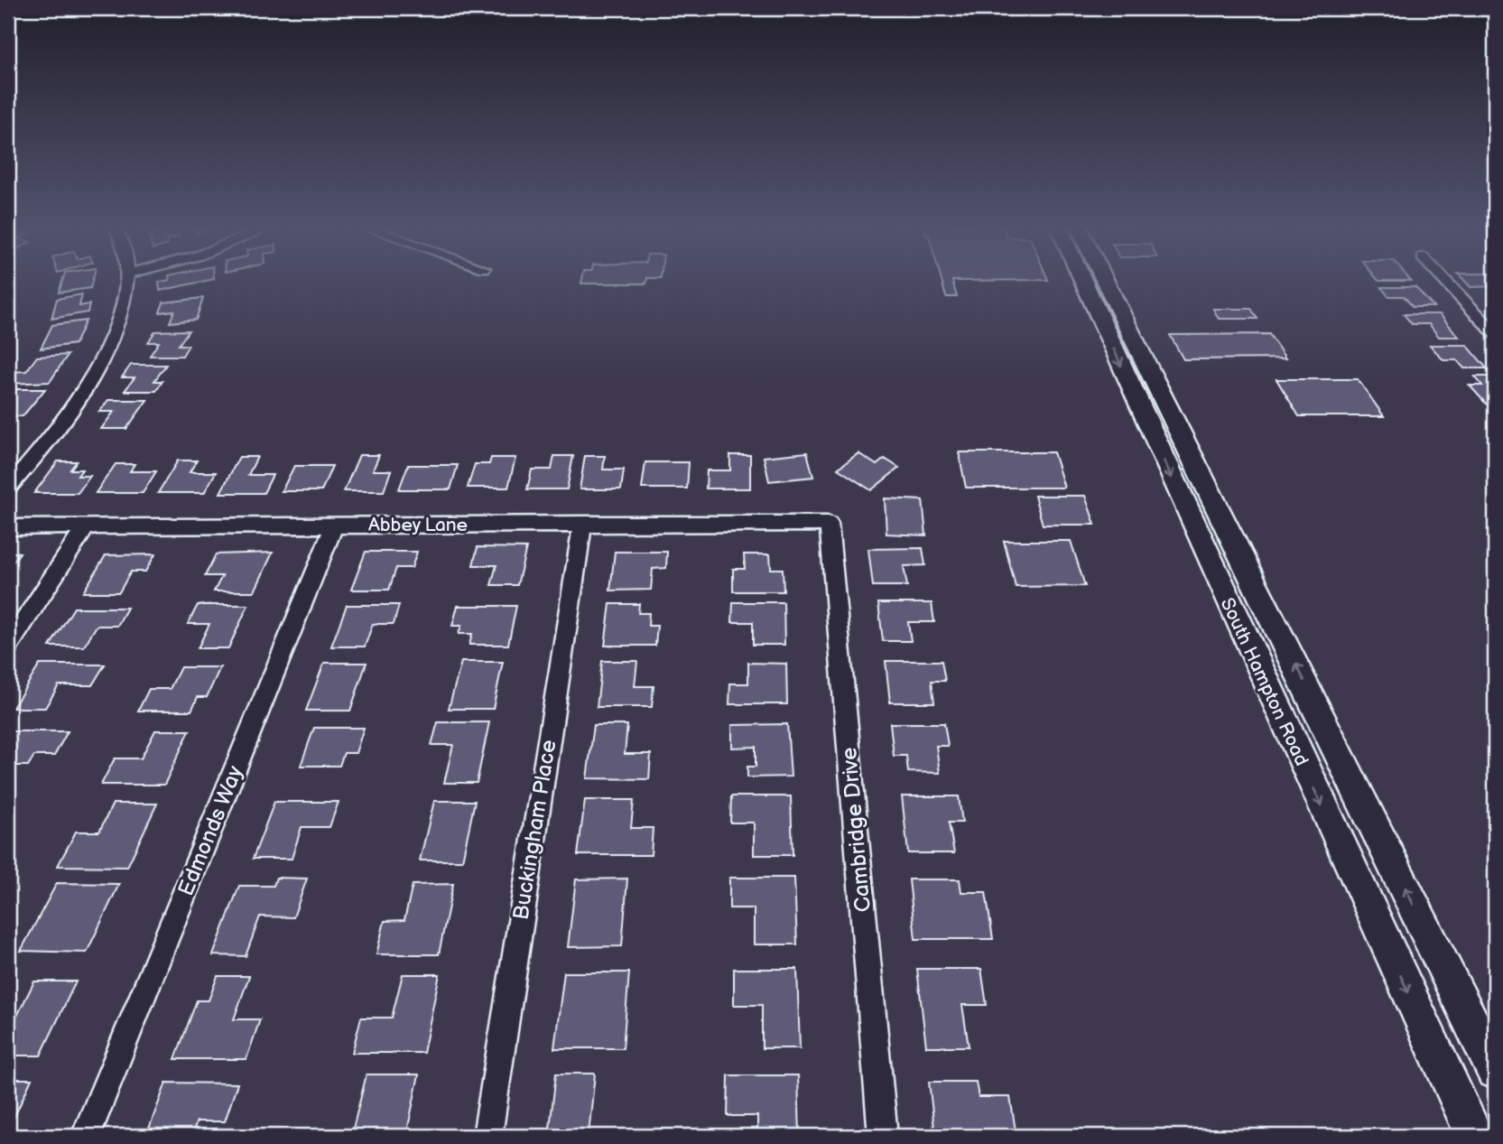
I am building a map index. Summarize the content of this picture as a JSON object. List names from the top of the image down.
{
  "streets": {
    "main road": ["South Hampton Road"],
    "street": [
      "Abbey Lane",
      "Buckingham Place",
      "Cambridge Drive",
      "Edmonds Way"
    ]
  },
  "crossings": [
    ["Abbey Lane", "Buckingham Place"],
    ["Abbey Lane", "Cambridge Drive"],
    ["Abbey Lane", "Edmonds Way"]
  ]
}
